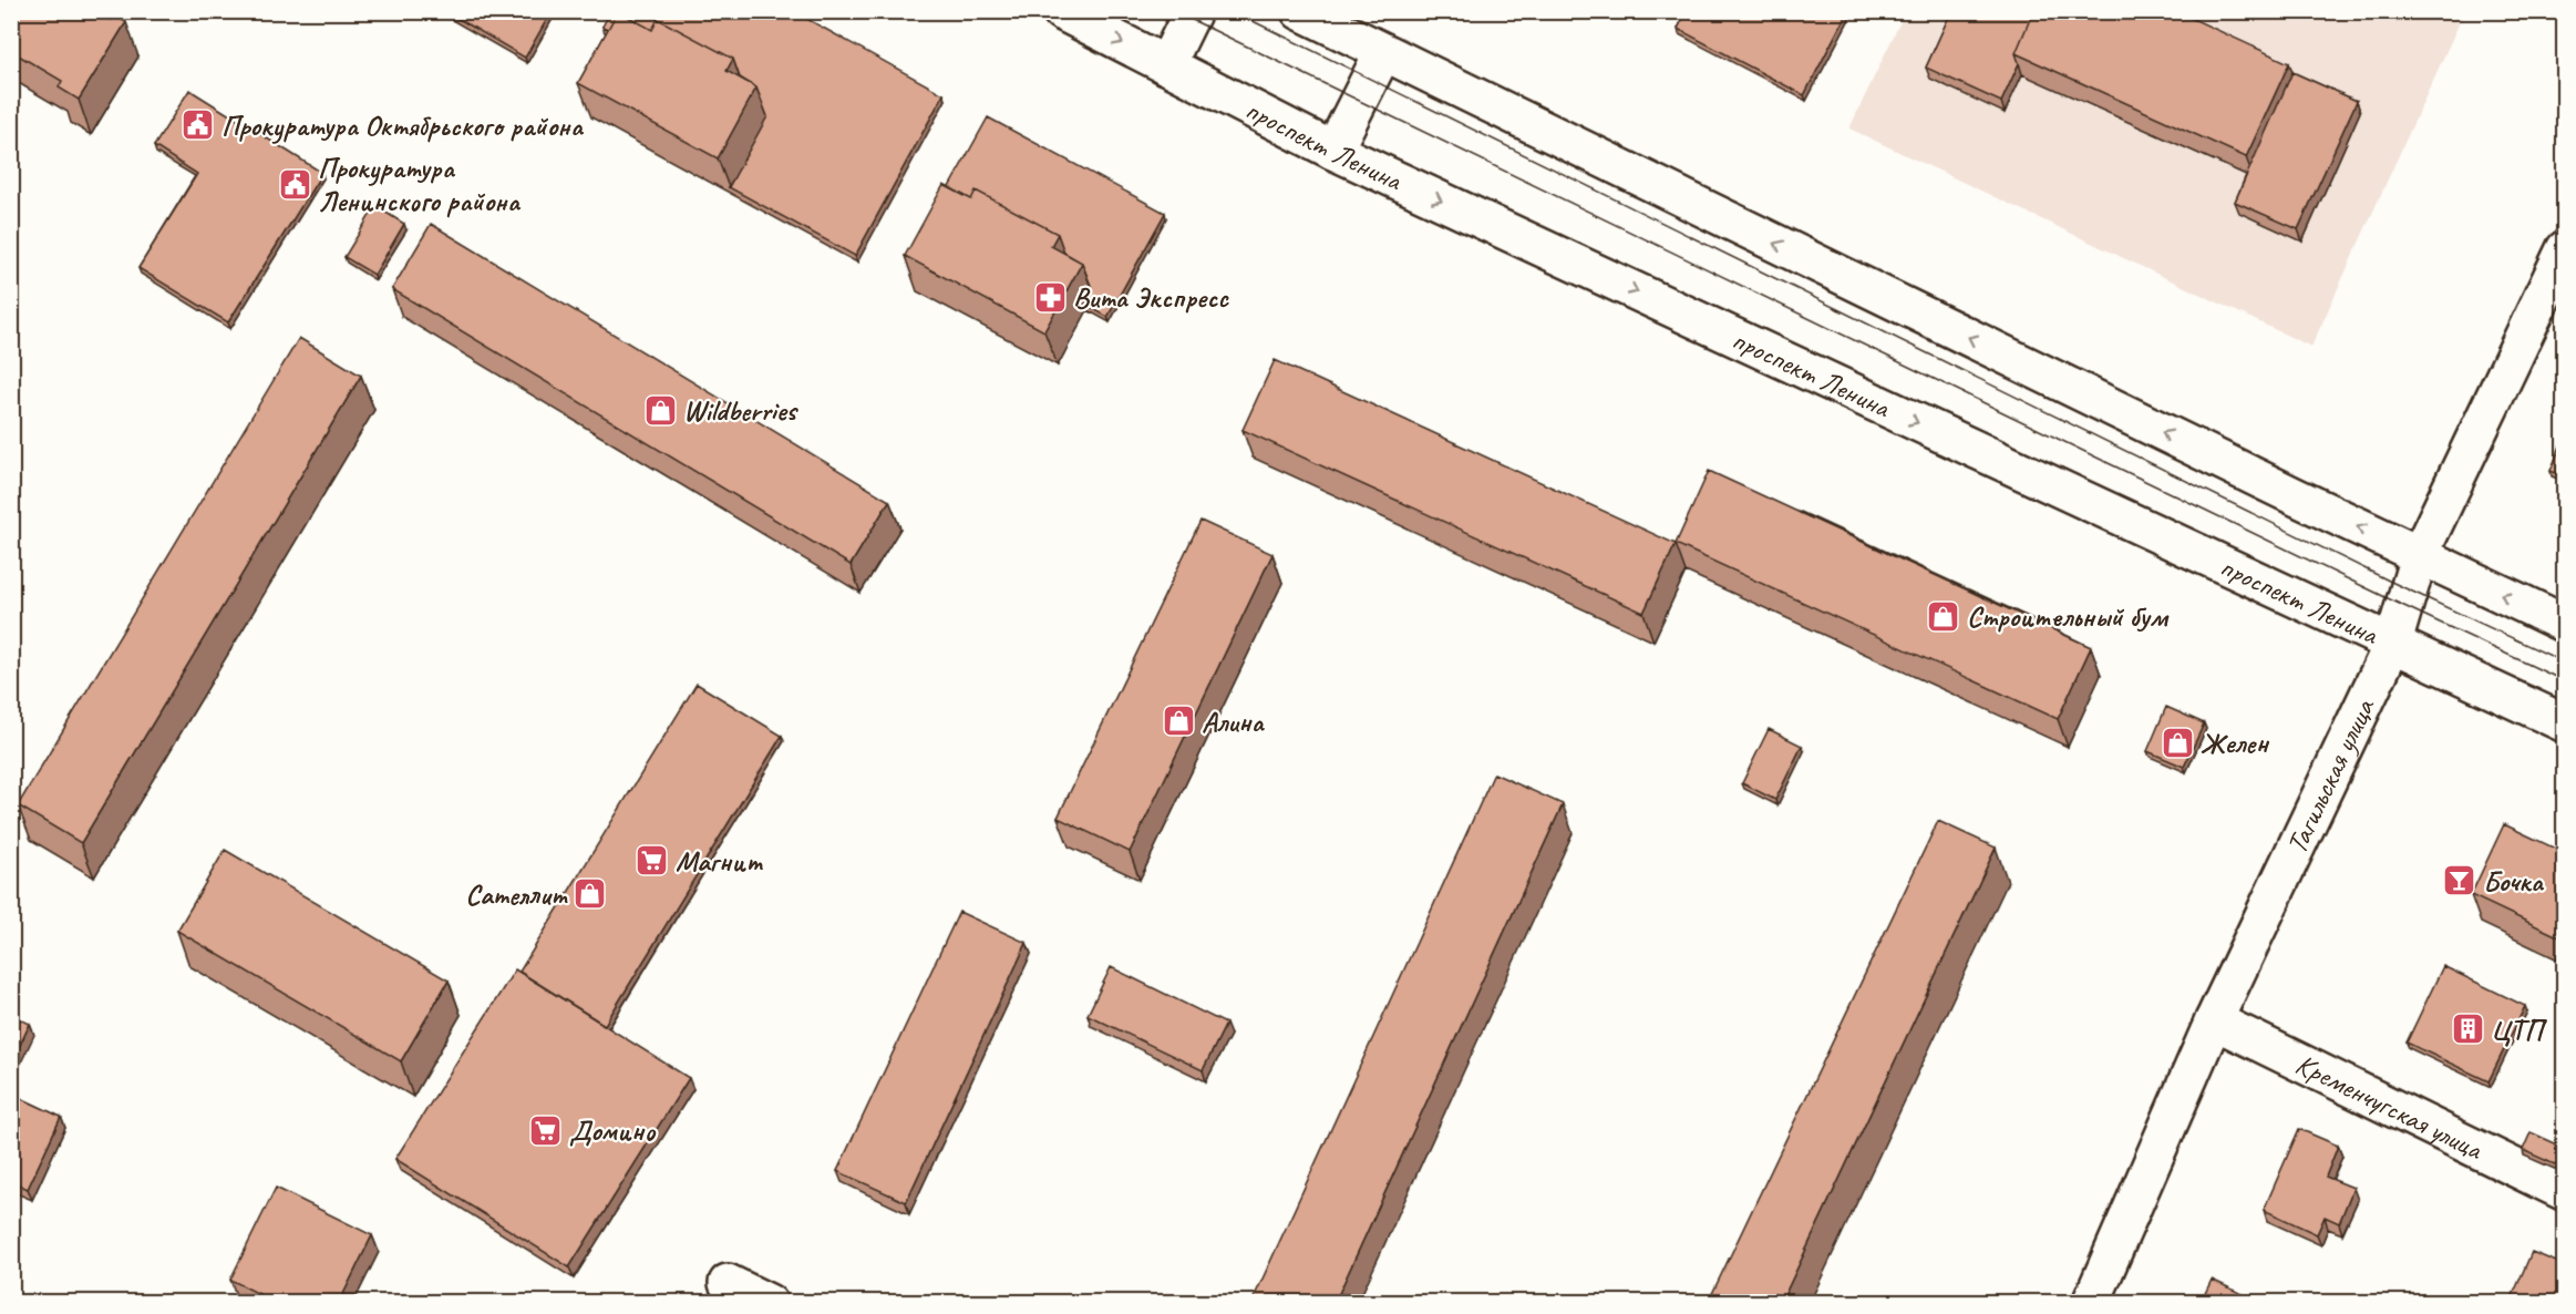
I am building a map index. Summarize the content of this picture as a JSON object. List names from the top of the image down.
{
  "streets": {
    "main road": ["проспект Ленина", "Тагильская улица", "Кременчугская улица"]
  },
  "crossings": [
    ["проспект Ленина", "Тагильская улица"],
    ["Тагильская улица", "Кременчугская улица"]
  ],
  "places": {
    "public building": ["Прокуратура Октябрьского района", "Прокуратура Ленинского района"],
    "pharmacy": ["Вита Экспресс"],
    "shop": [
      "Wildberries",
      "Строительный бум",
      "Алина",
      "Желен",
      "Сателлит"
    ],
    "supermarket": ["Магнит", "Домино"],
    "bar": ["Бочка"],
    "building": ["ЦТП"]
  }
}
